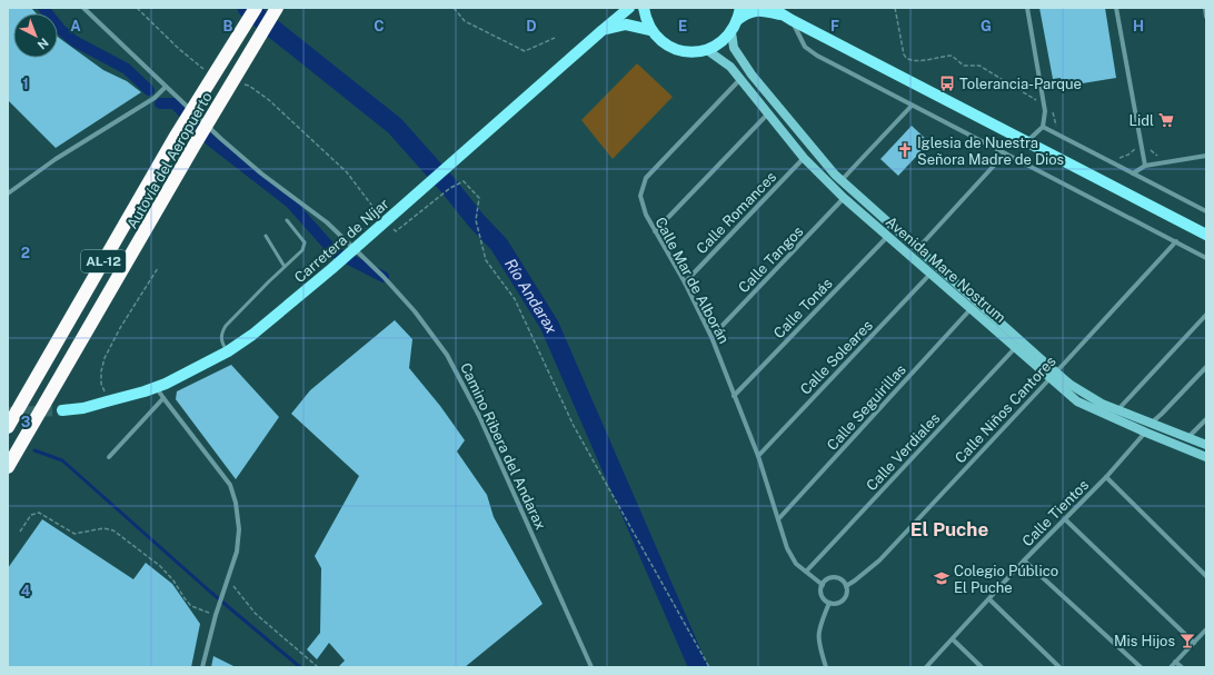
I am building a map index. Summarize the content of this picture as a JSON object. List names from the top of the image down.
{
  "streets": {
    "highway": ["Autovía del Aeropuerto", "AL-12"],
    "main road": ["Carretera de Níjar"],
    "street": [
      "Calle Romances",
      "Calle Tangos",
      "Avenida Mare Nostrum",
      "Calle Mar de Alborán",
      "Calle Tonás",
      "Calle Soleares",
      "Calle Seguirillas",
      "Calle Niños Cantores",
      "Camino Ribera del Andarax",
      "Calle Verdiales",
      "Calle Tientos"
    ]
  },
  "crossings": [
    ["Calle Romances", "Avenida Mare Nostrum"],
    ["Calle Romances", "Calle Mar de Alborán"],
    ["Calle Tangos", "Avenida Mare Nostrum"],
    ["Calle Tangos", "Calle Mar de Alborán"],
    ["Avenida Mare Nostrum", "Calle Mar de Alborán"],
    ["Avenida Mare Nostrum", "Calle Tonás"],
    ["Avenida Mare Nostrum", "Calle Soleares"],
    ["Avenida Mare Nostrum", "Calle Seguirillas"],
    ["Avenida Mare Nostrum", "Calle Niños Cantores"],
    ["Avenida Mare Nostrum", "Calle Verdiales"],
    ["Avenida Mare Nostrum", "Calle Tientos"],
    ["Calle Mar de Alborán", "Calle Tonás"],
    ["Calle Mar de Alborán", "Calle Soleares"],
    ["Calle Mar de Alborán", "Calle Seguirillas"],
    ["Calle Mar de Alborán", "Calle Niños Cantores"],
    ["Calle Mar de Alborán", "Calle Verdiales"]
  ],
  "districts": ["El Puche"],
  "water": ["Río Andarax"],
  "places": {
    "bus stop": ["Tolerancia-Parque"],
    "supermarket": ["Lidl"],
    "church": ["Iglesia de Nuestra Señora Madre de Dios"],
    "school or university": ["Colegio Público El Puche"],
    "bar": ["Mis Hijos"]
  },
  "north": "bottom right",
  "grid": {
    "columns": [
      "A",
      "B",
      "C",
      "D",
      "E",
      "F",
      "G",
      "H"
    ],
    "rows": [
      "1",
      "2",
      "3",
      "4"
    ]
  }
}
